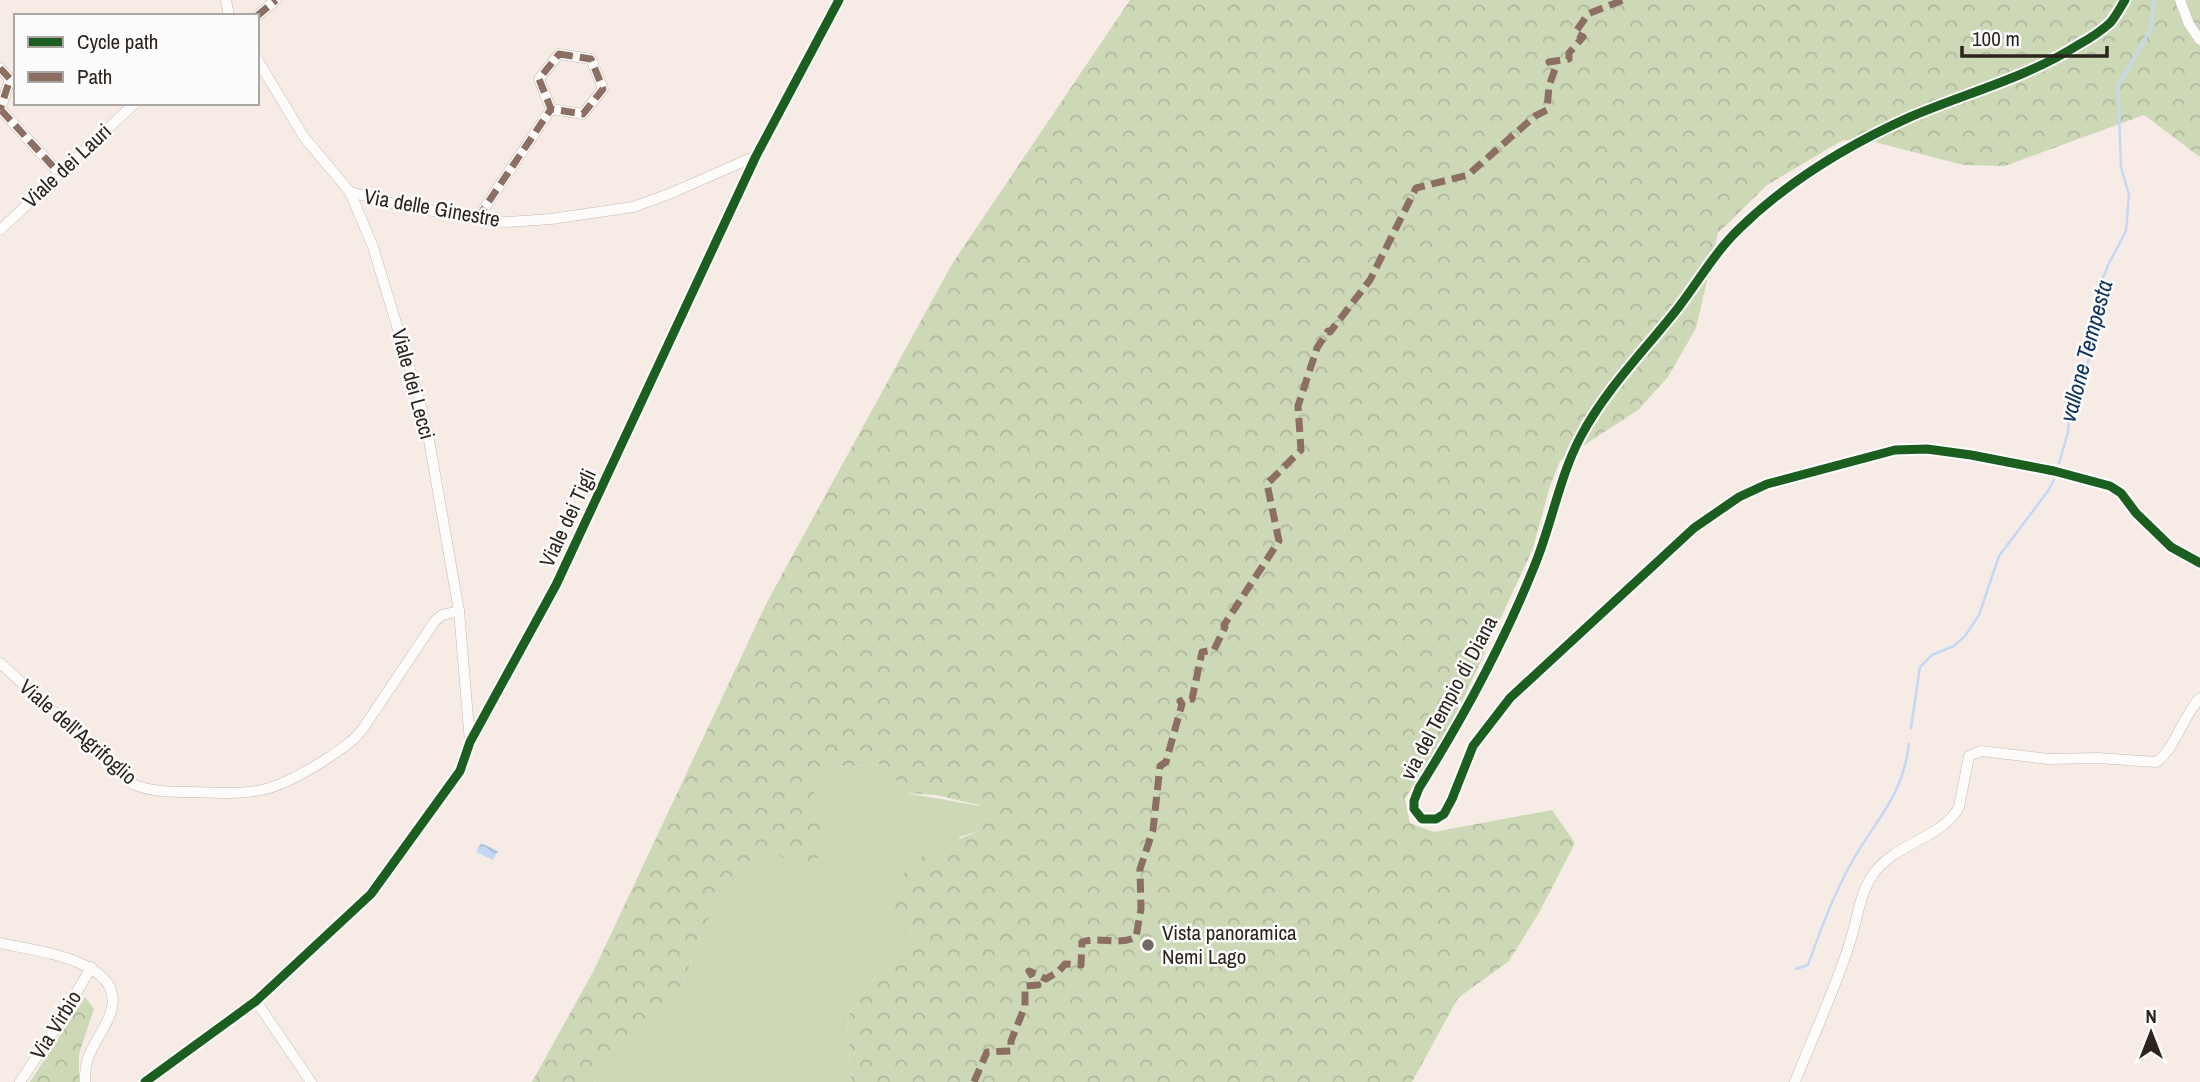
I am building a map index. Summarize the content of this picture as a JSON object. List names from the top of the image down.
{
  "streets": {
    "street": [
      "Viale dei Lauri",
      "Via delle Ginestre",
      "Viale dei Lecci",
      "Viale dei Tigli",
      "via del Tempio di Diana",
      "Viale dell'Agrifoglio",
      "Via Virbio"
    ]
  },
  "crossings": [
    ["Via delle Ginestre", "Viale dei Lecci"],
    ["Via delle Ginestre", "Viale dei Tigli"],
    ["Viale dei Lecci", "Viale dei Tigli"],
    ["Viale dei Lecci", "Viale dell'Agrifoglio"]
  ],
  "water": ["vallone Tempesta"],
  "places": ["Vista panoramica Nemi Lago"],
  "legend": ["Cycle path", "Path"],
  "scale_bar": "100 m",
  "north": "top"
}
